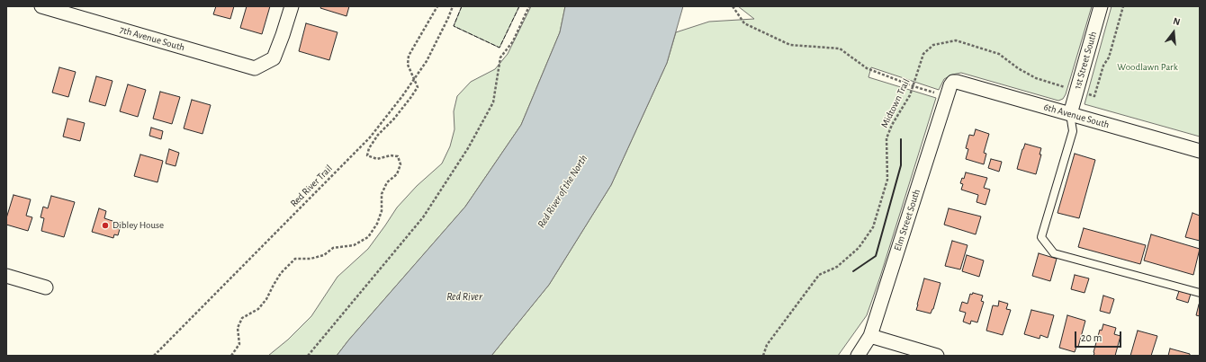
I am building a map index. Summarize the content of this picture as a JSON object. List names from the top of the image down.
{
  "streets": {
    "street": [
      "7th Avenue South",
      "1st Street South",
      "6th Avenue South",
      "Elm Street South"
    ],
    "path": ["Midtown Trail", "Red River Trail"]
  },
  "crossings": [
    ["1st Street South", "6th Avenue South"],
    ["6th Avenue South", "Elm Street South"]
  ],
  "water": ["Red River of the North", "Red River"],
  "parks": ["Woodlawn Park"],
  "places": ["Dibley House"],
  "scale_bar": "20 m",
  "north": "top"
}
